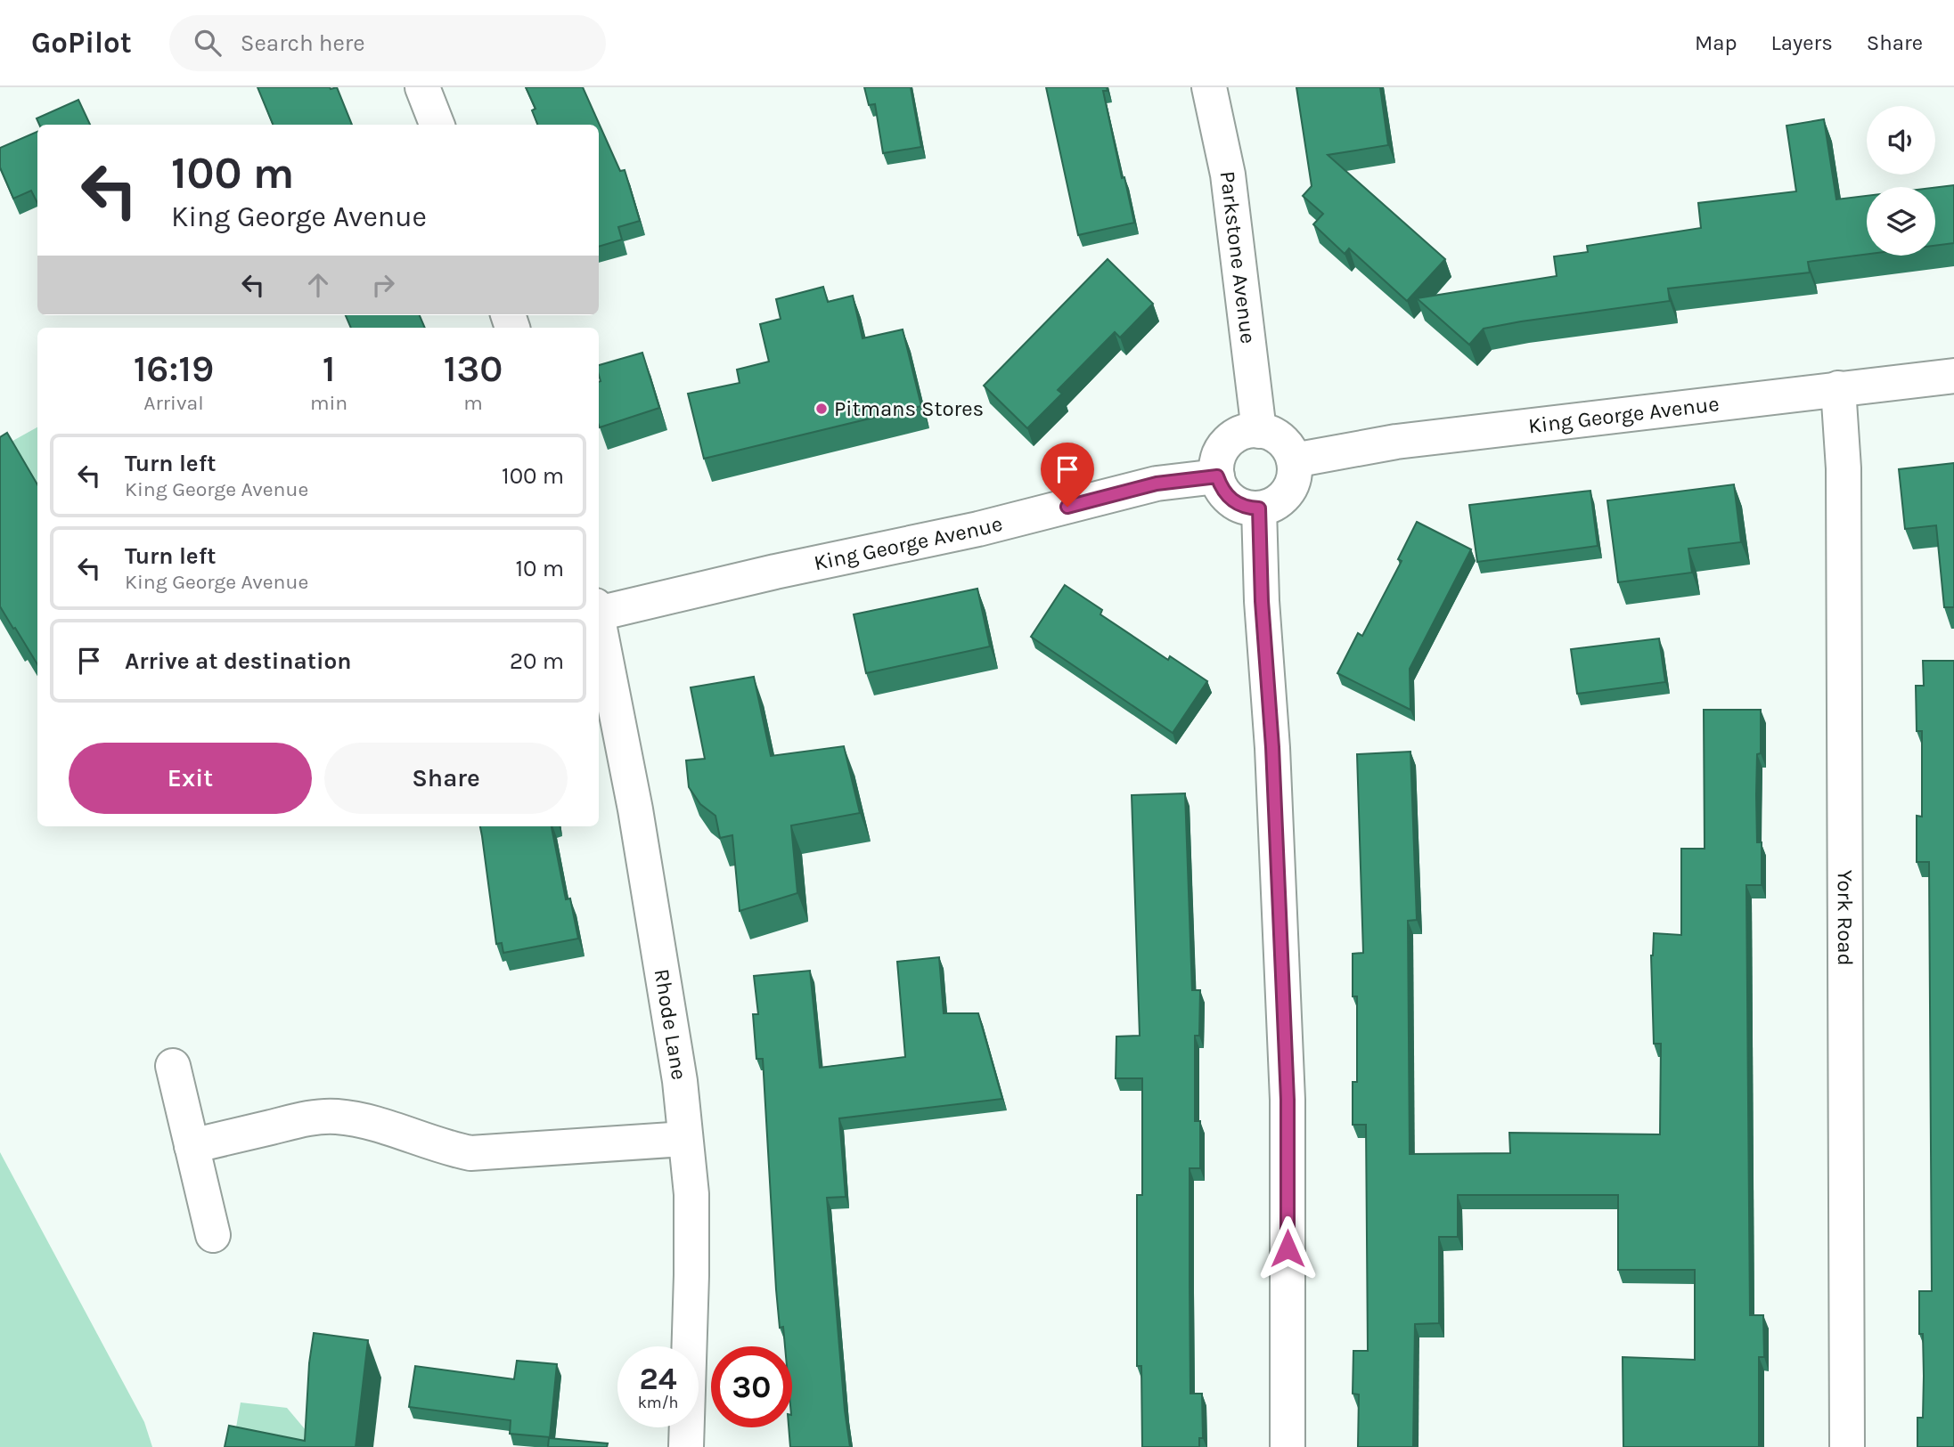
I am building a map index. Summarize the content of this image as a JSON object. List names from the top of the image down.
{
  "streets": {
    "street": [
      "Parkstone Avenue",
      "King George Avenue",
      "York Road",
      "Rhode Lane"
    ]
  },
  "crossings": [
    ["Parkstone Avenue", "King George Avenue"],
    ["King George Avenue", "York Road"]
  ],
  "places": ["Pitmans Stores"],
  "page": {
    "header": "GoPilot",
    "search": "Search here",
    "nav": ["Map", "Layers", "Share"],
    "turn": ["100 m", "King George Avenue"],
    "eta": [
      "16:19",
      "Arrival",
      "1",
      "min",
      "130",
      "m"
    ],
    "list": [
      {
        "name": "Turn left",
        "note": "King George Avenue",
        "value": "100 m"
      },
      {
        "name": "Turn left",
        "note": "King George Avenue",
        "value": "10 m"
      },
      {
        "name": "Arrive at destination",
        "value": "20 m"
      }
    ],
    "buttons": ["Exit", "Share"],
    "speed": "24 km/h",
    "limit": "30"
  }
}
